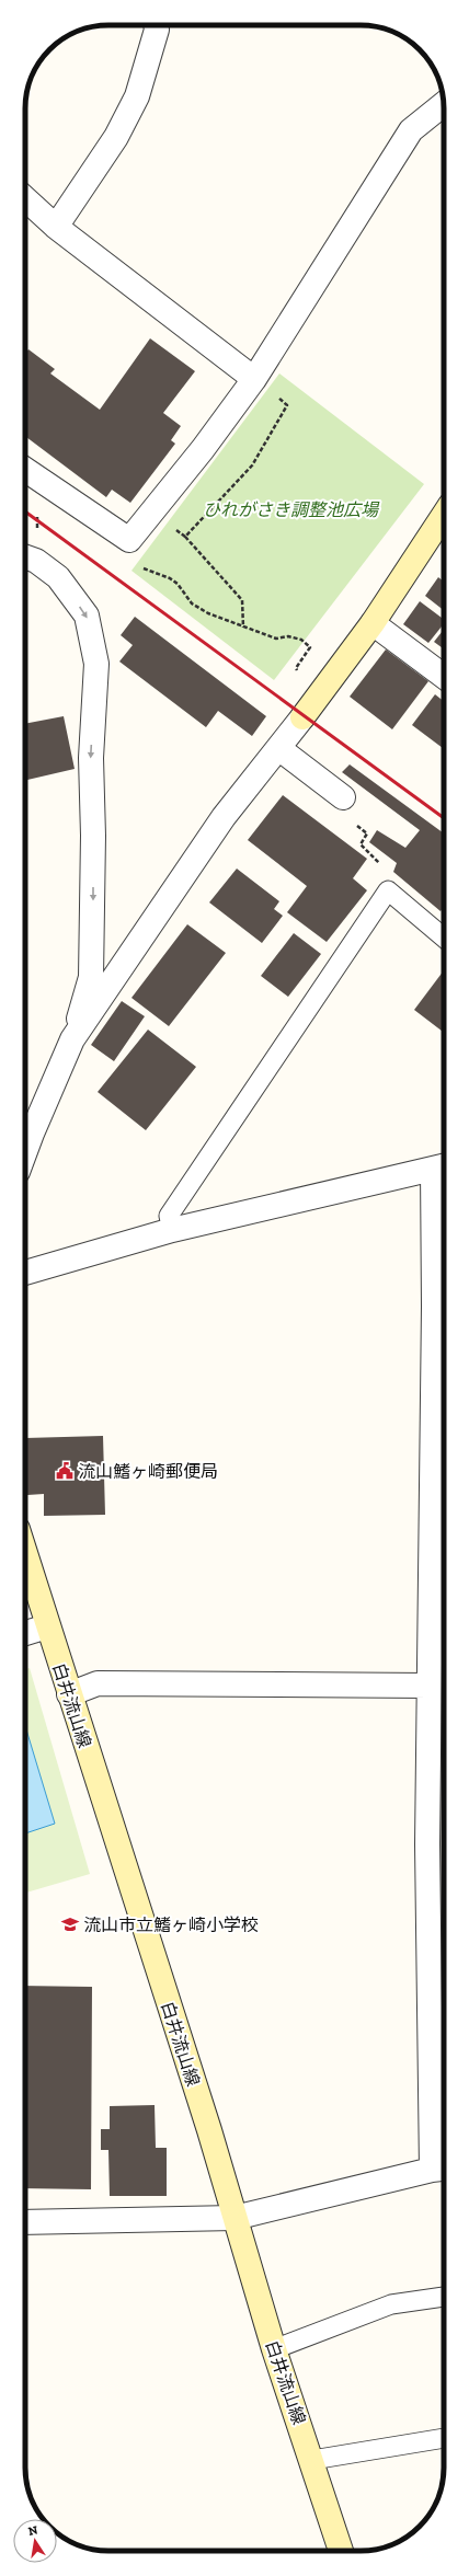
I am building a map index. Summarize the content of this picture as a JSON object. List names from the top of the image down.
{
  "streets": {
    "main road": ["白井流山線"]
  },
  "parks": ["ひれがさき調整池広場"],
  "places": {
    "public building": ["流山鰭ヶ崎郵便局"],
    "school or university": ["流山市立鰭ヶ崎小学校"]
  },
  "north": "top"
}
